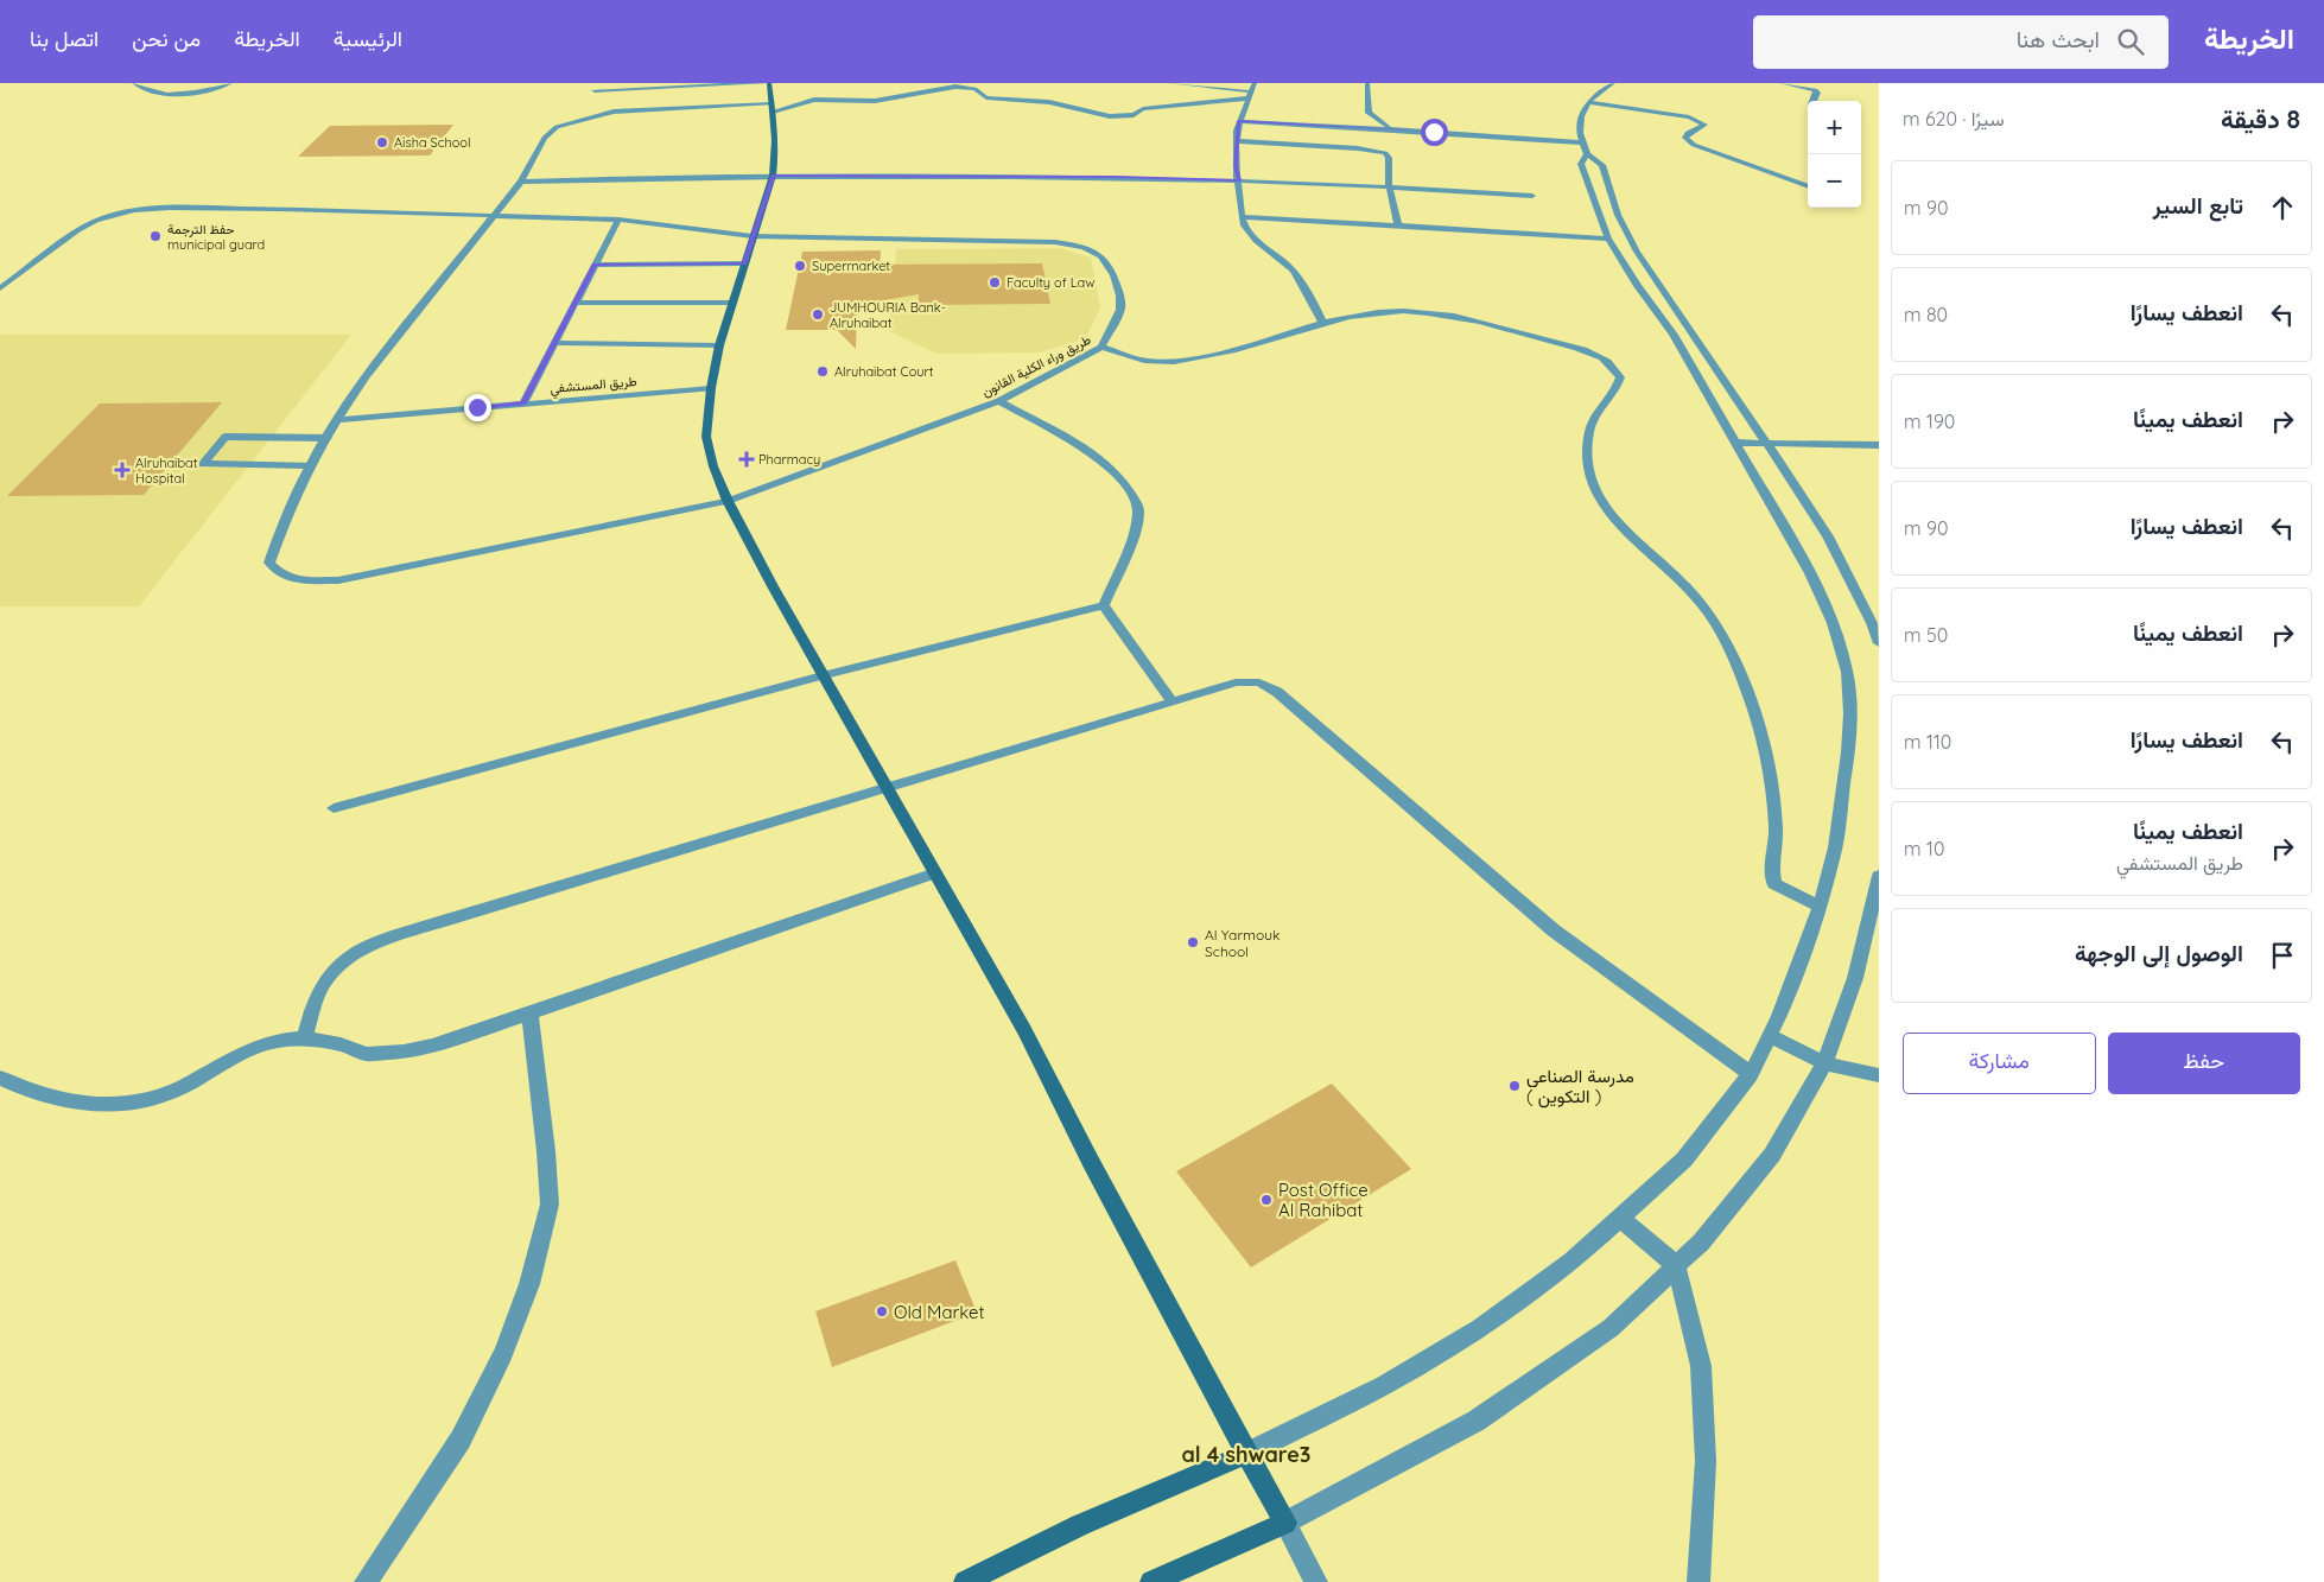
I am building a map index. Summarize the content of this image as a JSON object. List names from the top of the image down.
{
  "streets": {
    "street": ["طريق وراء الكلية القانون", "طريق المستشفي"]
  },
  "districts": ["al 4 shware3"],
  "places": {
    "other": [
      "Aisha School",
      "حفظ الترجمة municipal guard",
      "Supermarket",
      "Faculty of Law",
      "JUMHOURIA Bank- Alruhaibat",
      "Alruhaibat Court",
      "Al Yarmouk School",
      "مدرسة الصناعي ( التكوين )",
      "Post Office Al Rahibat",
      "Old Market"
    ],
    "health": ["Pharmacy", "Alruhaibat Hospital"]
  },
  "page": {
    "header": "الخريطة",
    "search": "ابحث هنا",
    "nav": [
      "الرئيسية",
      "الخريطة",
      "من نحن",
      "اتصل بنا"
    ],
    "heading": ["8 دقيقة", "سيرًا · 620 m"],
    "map_buttons": ["+", "−"],
    "list": [
      ["تابع السير", "90 m"],
      ["انعطف يسارًا", "80 m"],
      ["انعطف يمينًا", "190 m"],
      ["انعطف يسارًا", "90 m"],
      ["انعطف يمينًا", "50 m"],
      ["انعطف يسارًا", "110 m"],
      ["انعطف يمينًا", "طريق المستشفي", "10 m"],
      "الوصول إلى الوجهة"
    ],
    "buttons": ["حفظ", "مشاركة"]
  }
}
